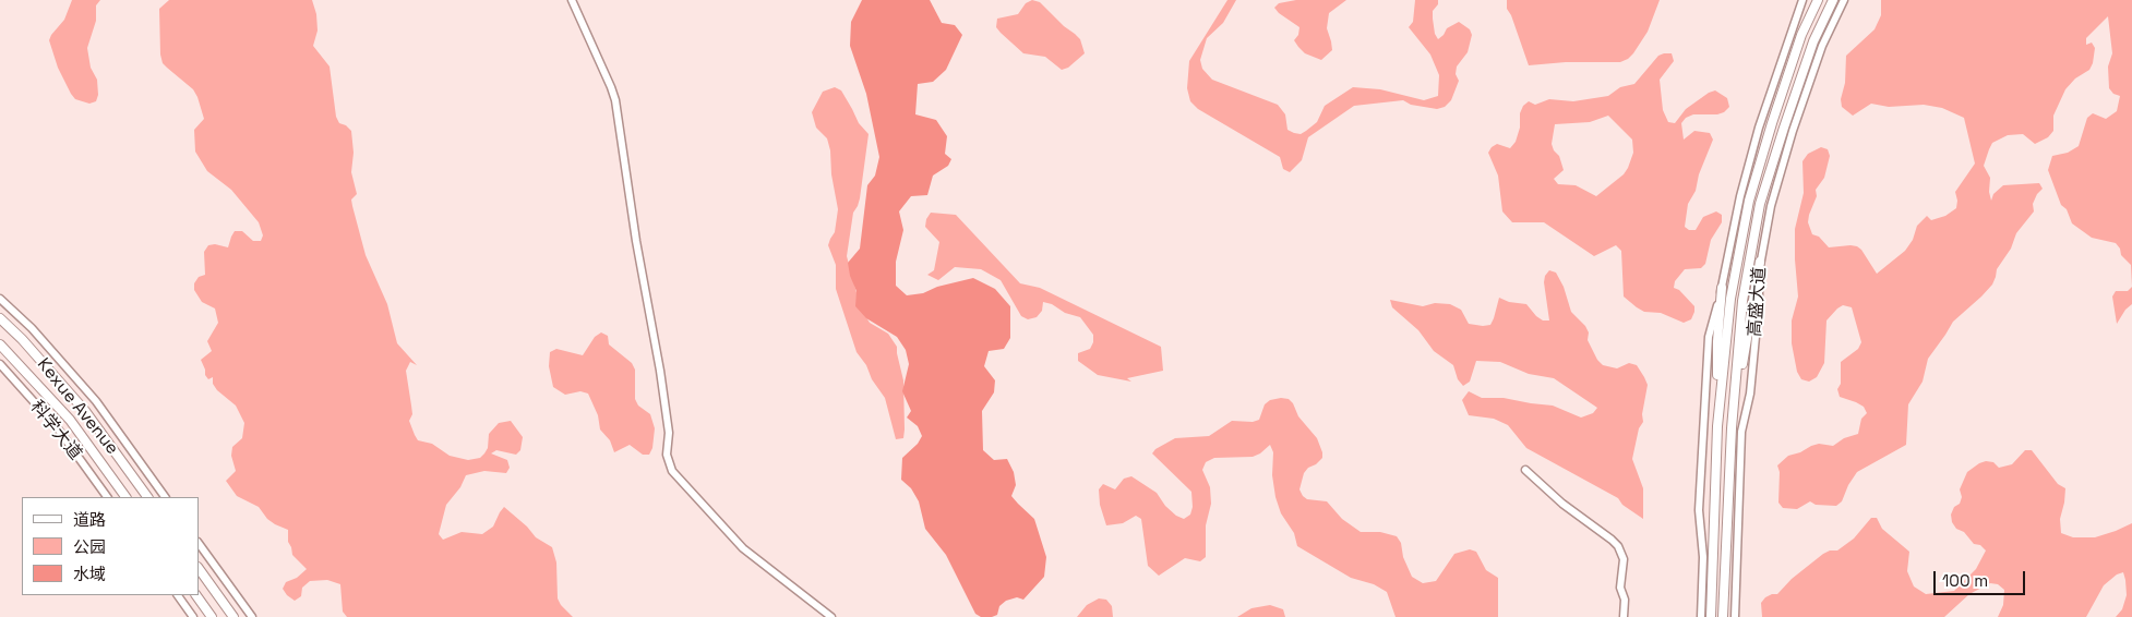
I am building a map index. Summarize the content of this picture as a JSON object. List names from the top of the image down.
{
  "streets": {
    "highway": ["高盛大道", "Kexue Avenue"],
    "main road": ["科学大道"]
  },
  "legend": ["道路", "公园", "水域"],
  "scale_bar": "100 m"
}
